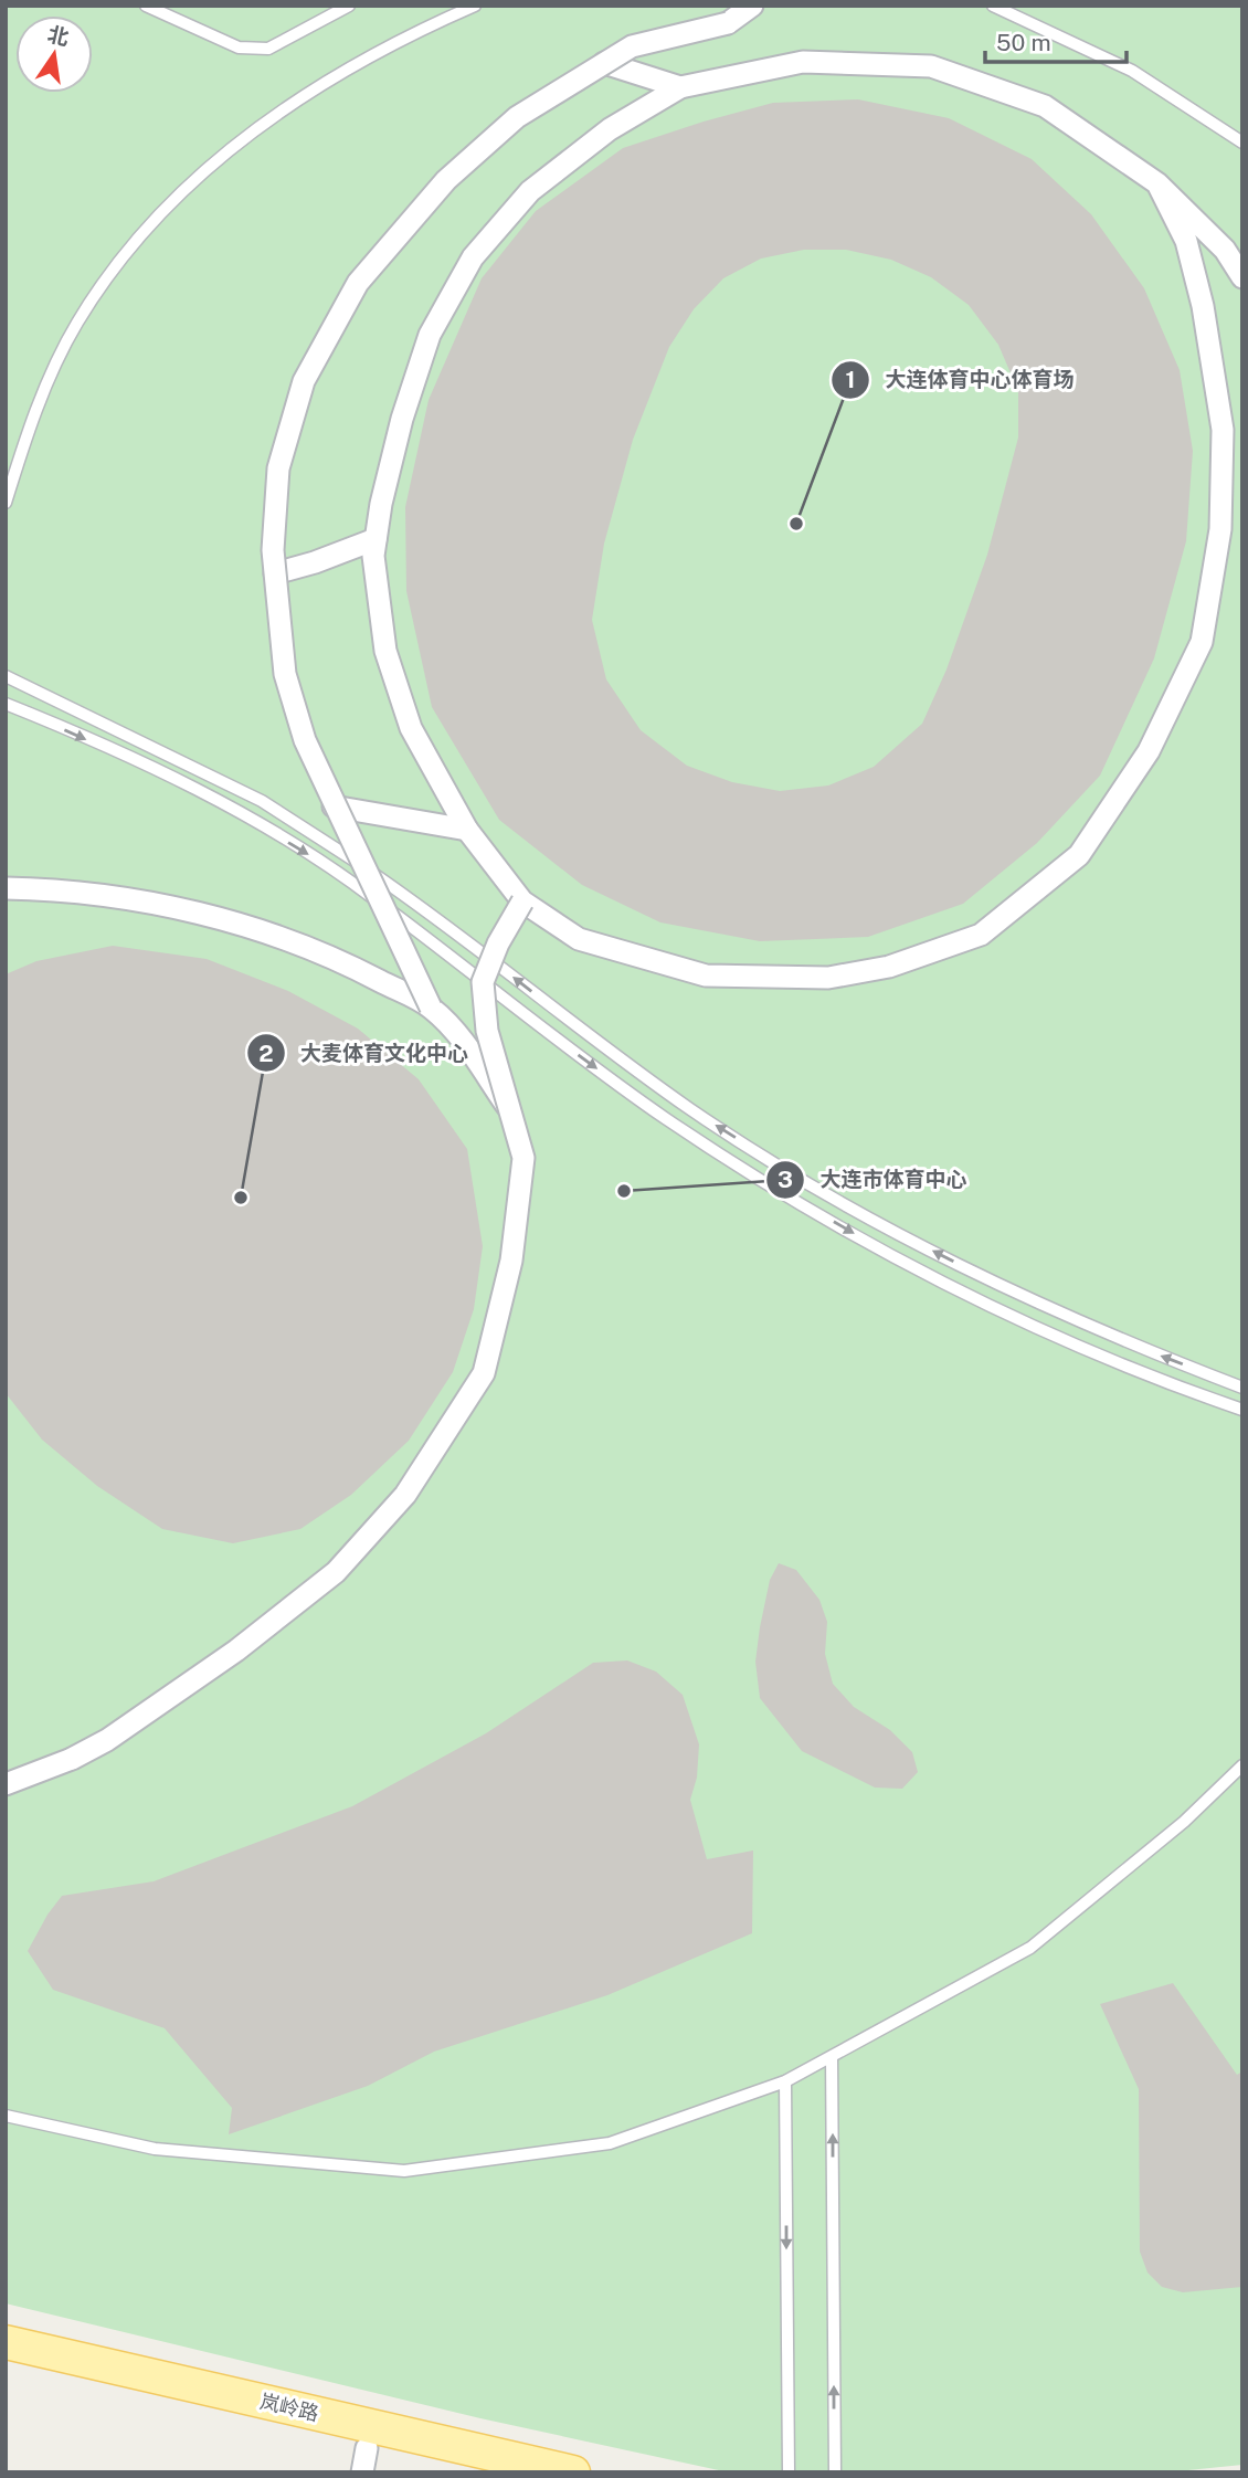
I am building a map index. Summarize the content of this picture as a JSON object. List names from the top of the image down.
{
  "streets": {
    "main road": ["岚岭路"]
  },
  "places": ["大连体育中心体育场", "大连市体育中心", "大麦体育文化中心"],
  "scale_bar": "50 m",
  "north": "top"
}
